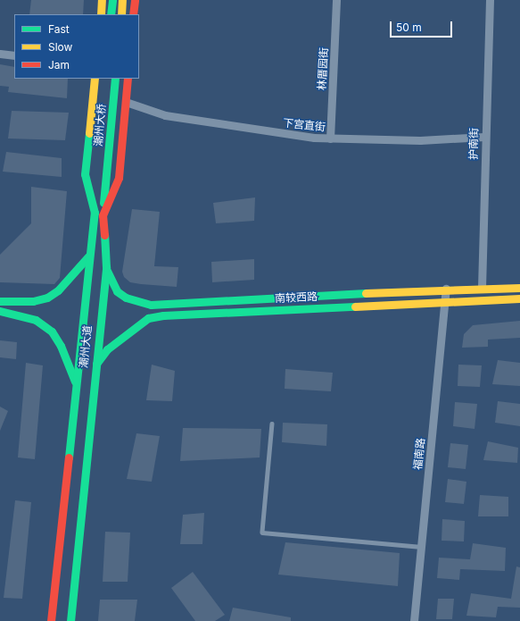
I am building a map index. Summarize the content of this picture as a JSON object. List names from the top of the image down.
{
  "streets": {
    "main road": ["潮州大桥", "南较西路", "潮州大道"],
    "street": [
      "林厝园街",
      "下宫直街",
      "护南街",
      "福南路"
    ]
  },
  "crossings": [
    ["林厝园街", "下宫直街"],
    ["潮州大桥", "潮州大道"],
    ["下宫直街", "护南街"],
    ["下宫直街", "潮州大道"],
    ["护南街", "南较西路"],
    ["南较西路", "潮州大道"],
    ["南较西路", "福南路"]
  ],
  "legend": ["Fast", "Slow", "Jam"],
  "scale_bar": "50 m"
}
